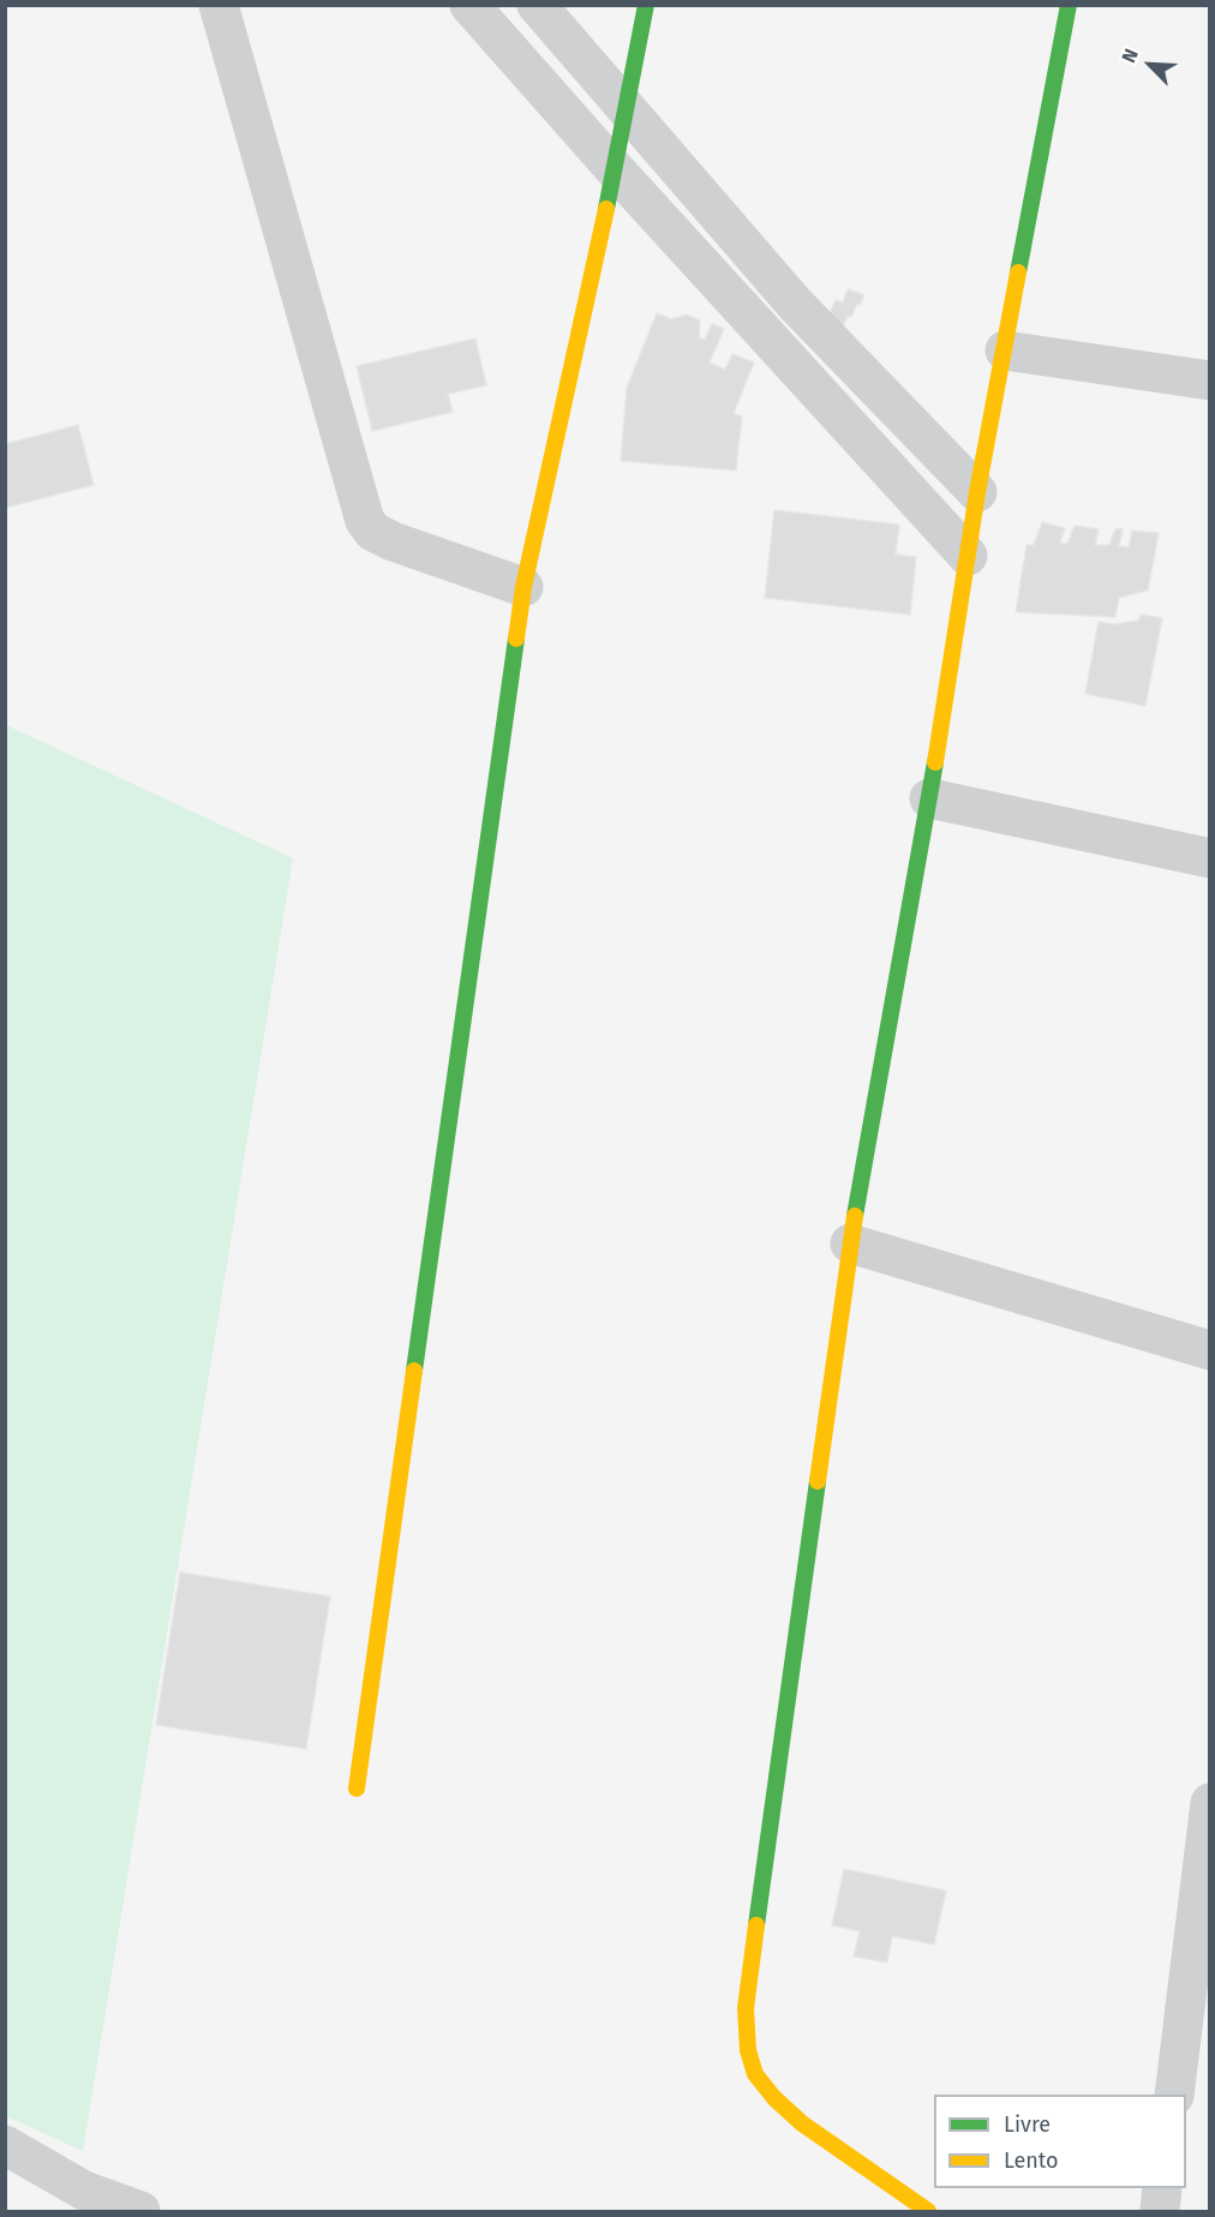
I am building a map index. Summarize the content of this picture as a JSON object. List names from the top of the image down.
{
  "legend": ["Livre", "Lento"],
  "north": "top left"
}
